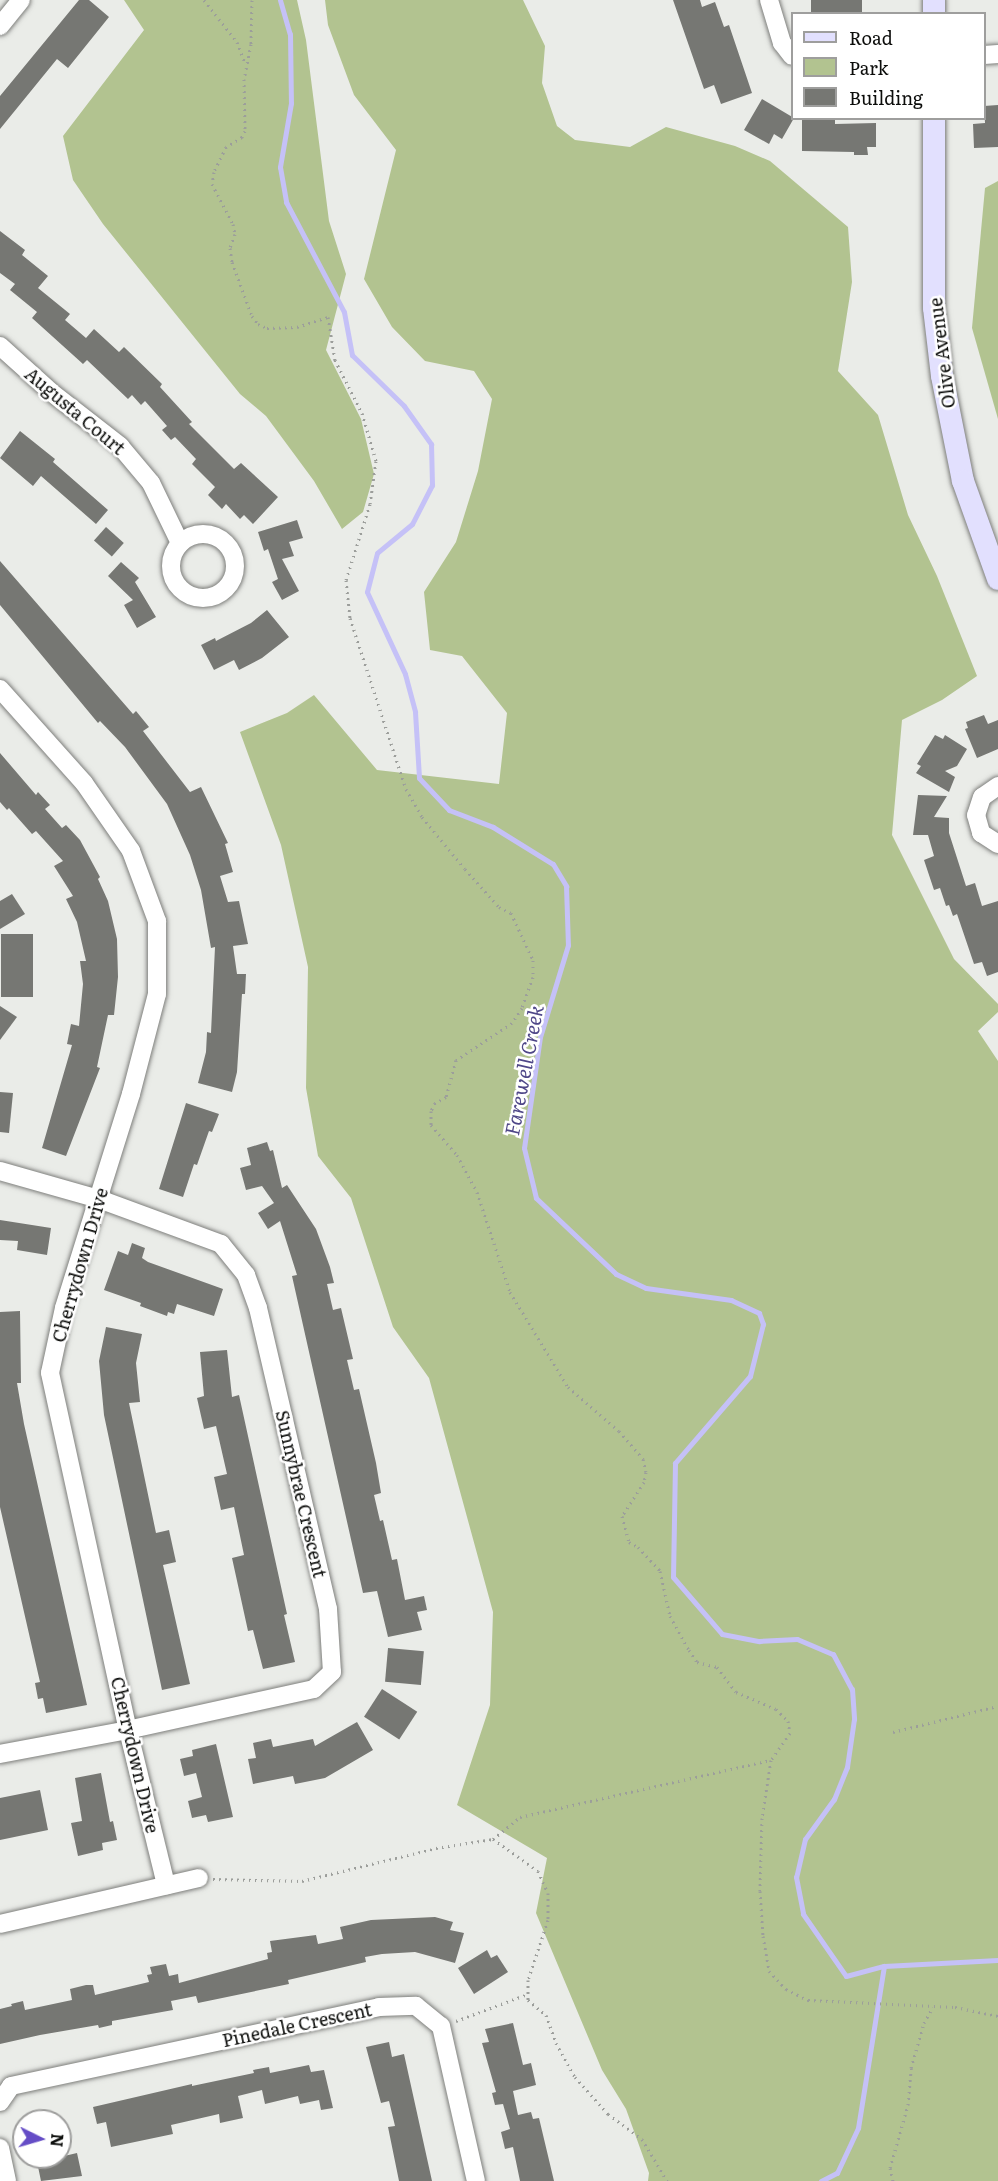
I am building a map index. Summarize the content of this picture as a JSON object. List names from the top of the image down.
{
  "streets": {
    "main road": ["Olive Avenue"],
    "street": [
      "Augusta Court",
      "Cherrydown Drive",
      "Sunnybrae Crescent",
      "Pinedale Crescent"
    ]
  },
  "crossings": [
    ["Cherrydown Drive", "Sunnybrae Crescent"]
  ],
  "water": ["Farewell Creek"],
  "legend": ["Road", "Park", "Building"],
  "north": "right"
}
